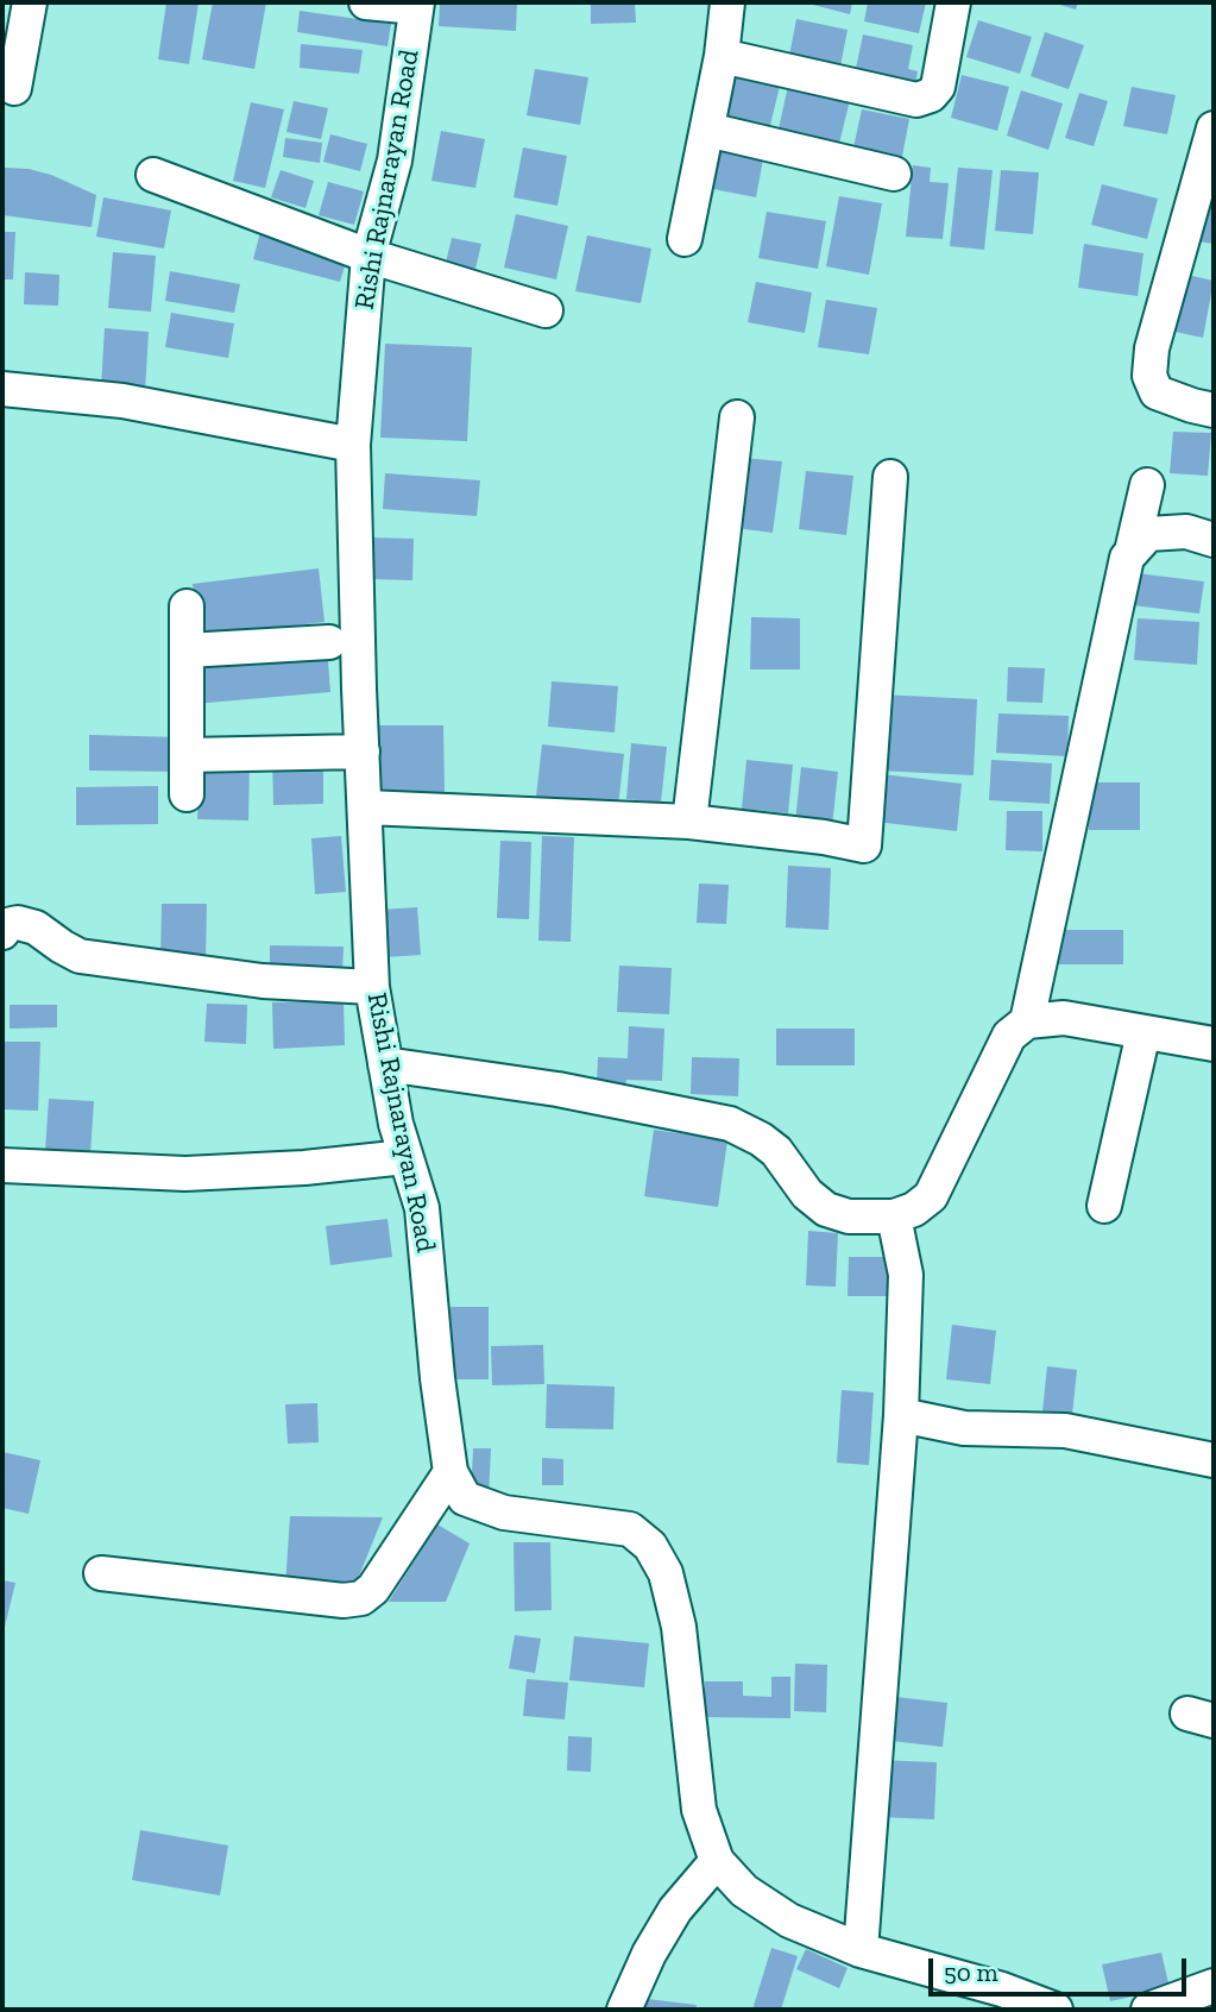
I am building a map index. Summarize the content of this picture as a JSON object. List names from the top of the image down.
{
  "streets": {
    "street": ["Rishi Rajnarayan Road"]
  },
  "scale_bar": "50 m"
}
